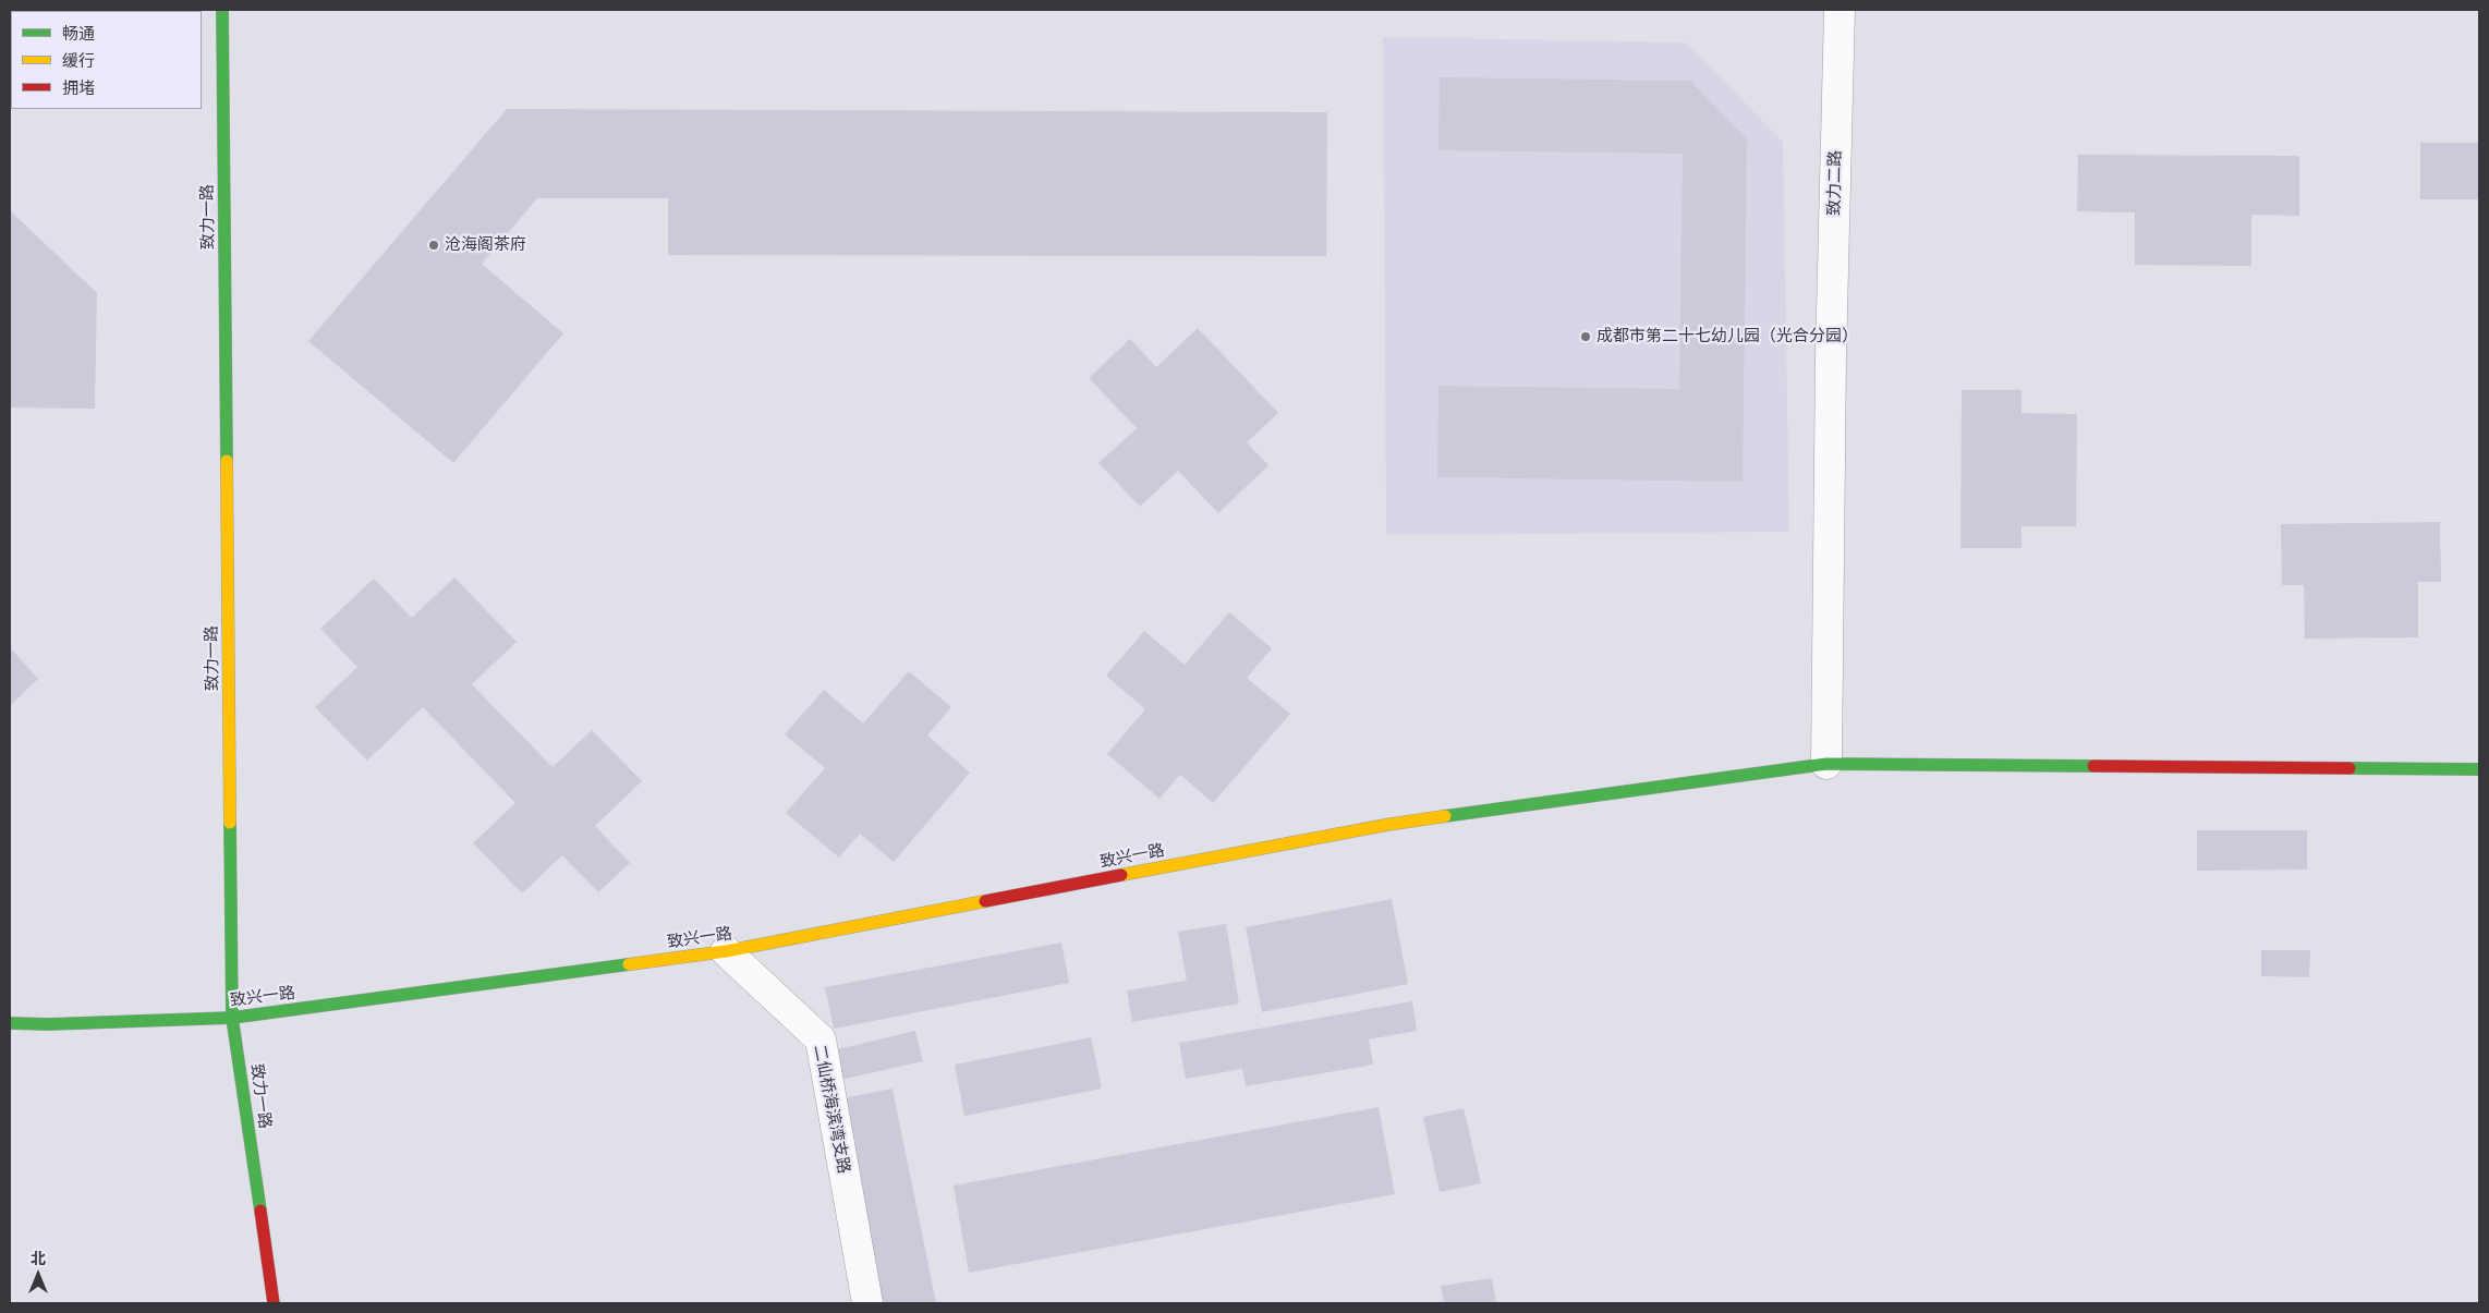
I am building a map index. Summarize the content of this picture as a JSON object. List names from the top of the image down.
{
  "streets": {
    "street": [
      "致力二路",
      "致力一路",
      "致兴一路",
      "二仙桥海滨湾支路"
    ]
  },
  "crossings": [
    ["致力二路", "致兴一路"],
    ["致力一路", "致兴一路"],
    ["致兴一路", "二仙桥海滨湾支路"]
  ],
  "places": ["沧海阁茶府", "成都市第二十七幼儿园（光合分园）"],
  "legend": ["畅通", "缓行", "拥堵"],
  "north": "top"
}
